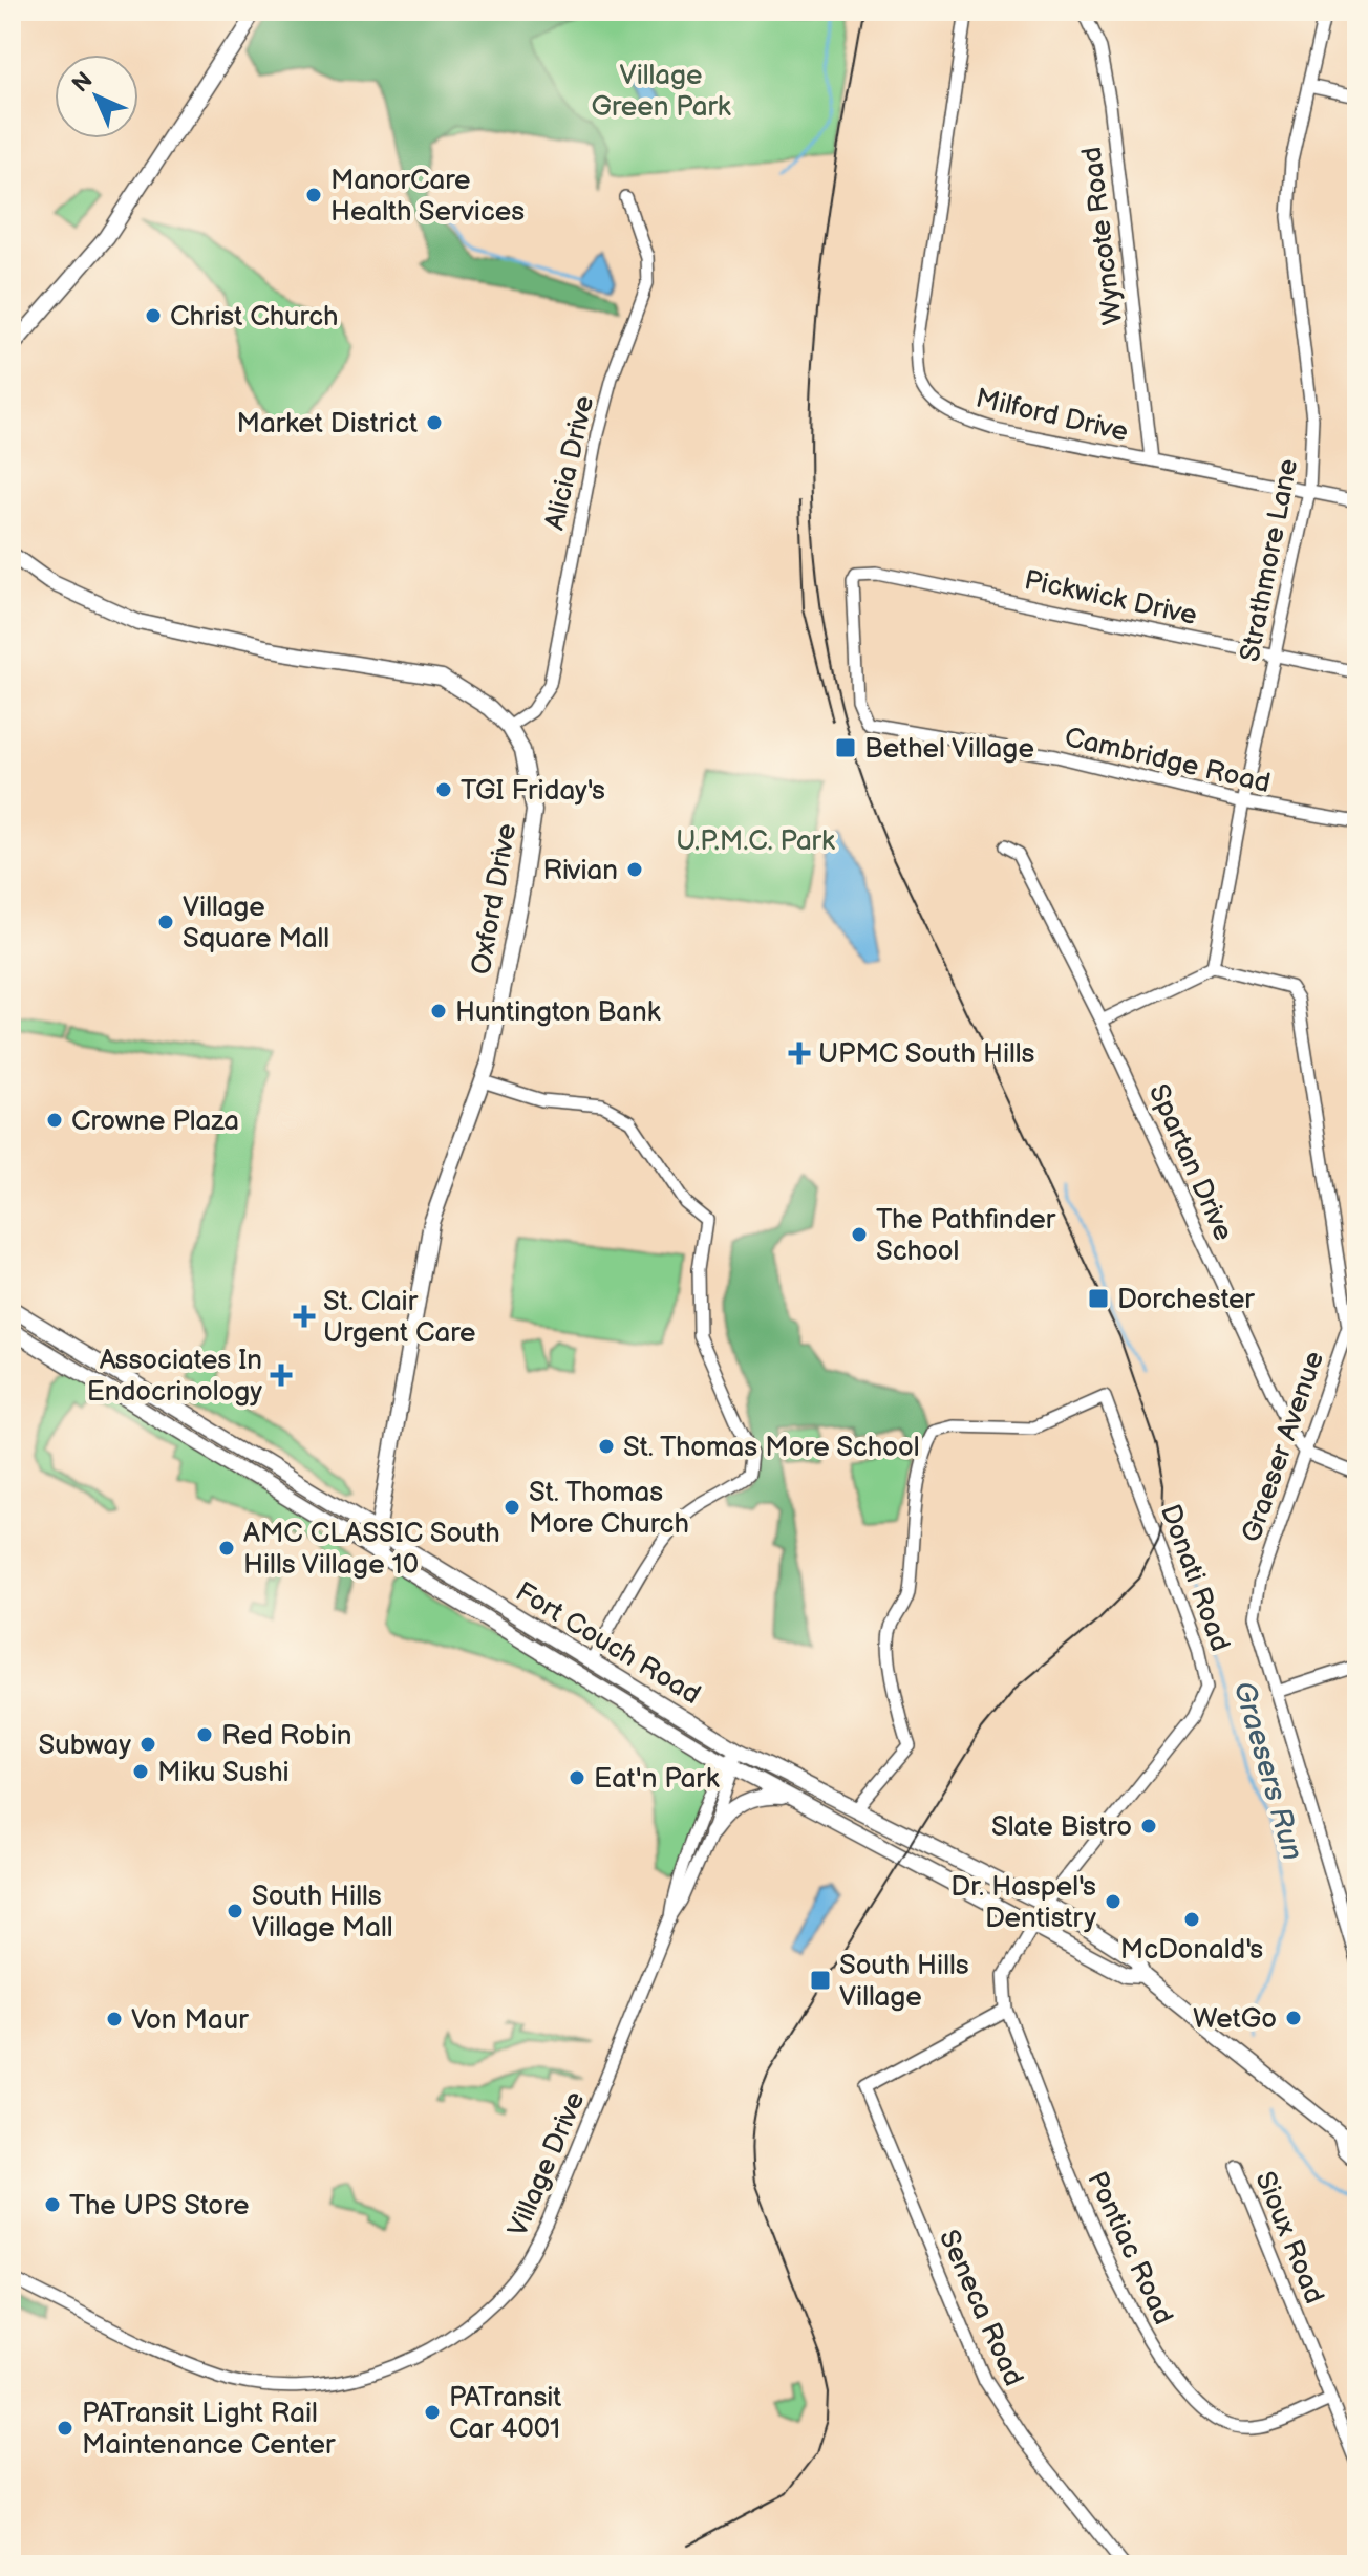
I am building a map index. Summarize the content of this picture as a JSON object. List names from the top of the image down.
{
  "streets": {
    "street": [
      "Wyncote Road",
      "Milford Drive",
      "Alicia Drive",
      "Strathmore Lane",
      "Pickwick Drive",
      "Cambridge Road",
      "Oxford Drive",
      "Spartan Drive",
      "Graeser Avenue",
      "Donati Road",
      "Fort Couch Road",
      "Village Drive",
      "Sioux Road",
      "Pontiac Road",
      "Seneca Road"
    ]
  },
  "crossings": [
    ["Wyncote Road", "Milford Drive"],
    ["Milford Drive", "Strathmore Lane"],
    ["Alicia Drive", "Oxford Drive"],
    ["Strathmore Lane", "Pickwick Drive"],
    ["Strathmore Lane", "Cambridge Road"],
    ["Strathmore Lane", "Graeser Avenue"],
    ["Pickwick Drive", "Cambridge Road"],
    ["Oxford Drive", "Fort Couch Road"],
    ["Spartan Drive", "Graeser Avenue"],
    ["Donati Road", "Fort Couch Road"],
    ["Donati Road", "Pontiac Road"],
    ["Donati Road", "Seneca Road"],
    ["Fort Couch Road", "Village Drive"],
    ["Sioux Road", "Pontiac Road"],
    ["Pontiac Road", "Seneca Road"]
  ],
  "water": ["Graesers Run"],
  "parks": ["Village Green Park", "U.P.M.C. Park"],
  "places": {
    "other": [
      "ManorCare Health Services",
      "Christ Church",
      "Market District",
      "TGI Friday's",
      "Rivian",
      "Village Square Mall",
      "Huntington Bank",
      "Crowne Plaza",
      "The Pathfinder School",
      "St. Thomas More School",
      "St. Thomas More Church",
      "AMC CLASSIC South Hills Village 10",
      "Red Robin",
      "Subway",
      "Miku Sushi",
      "Eat'n Park",
      "Slate Bistro",
      "Dr. Haspel's Dentistry",
      "South Hills Village Mall",
      "McDonald's",
      "WetGo",
      "Von Maur",
      "The UPS Store",
      "PATransit Car 4001",
      "PATransit Light Rail Maintenance Center"
    ],
    "transit": ["Bethel Village", "Dorchester", "South Hills Village"],
    "health": ["UPMC South Hills", "St. Clair Urgent Care", "Associates In Endocrinology"]
  },
  "north": "top left"
}
